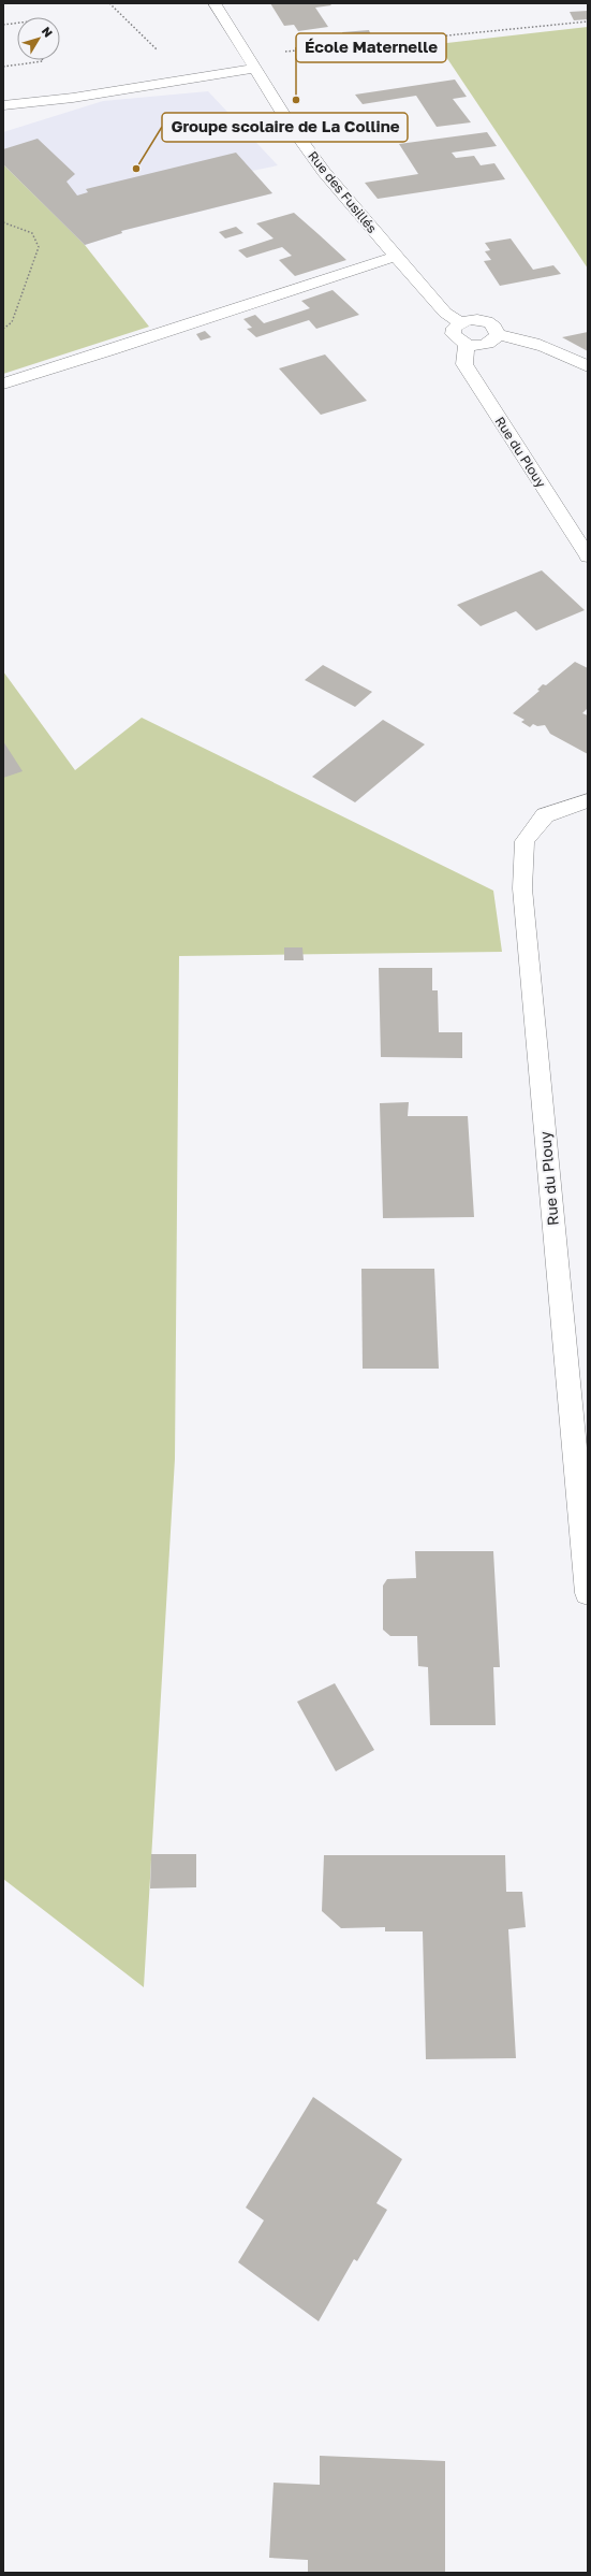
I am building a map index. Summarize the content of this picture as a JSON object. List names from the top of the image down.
{
  "streets": {
    "street": ["Rue des Fusillés", "Rue du Plouy"]
  },
  "places": ["École Maternelle", "Groupe scolaire de La Colline"],
  "north": "top right"
}
